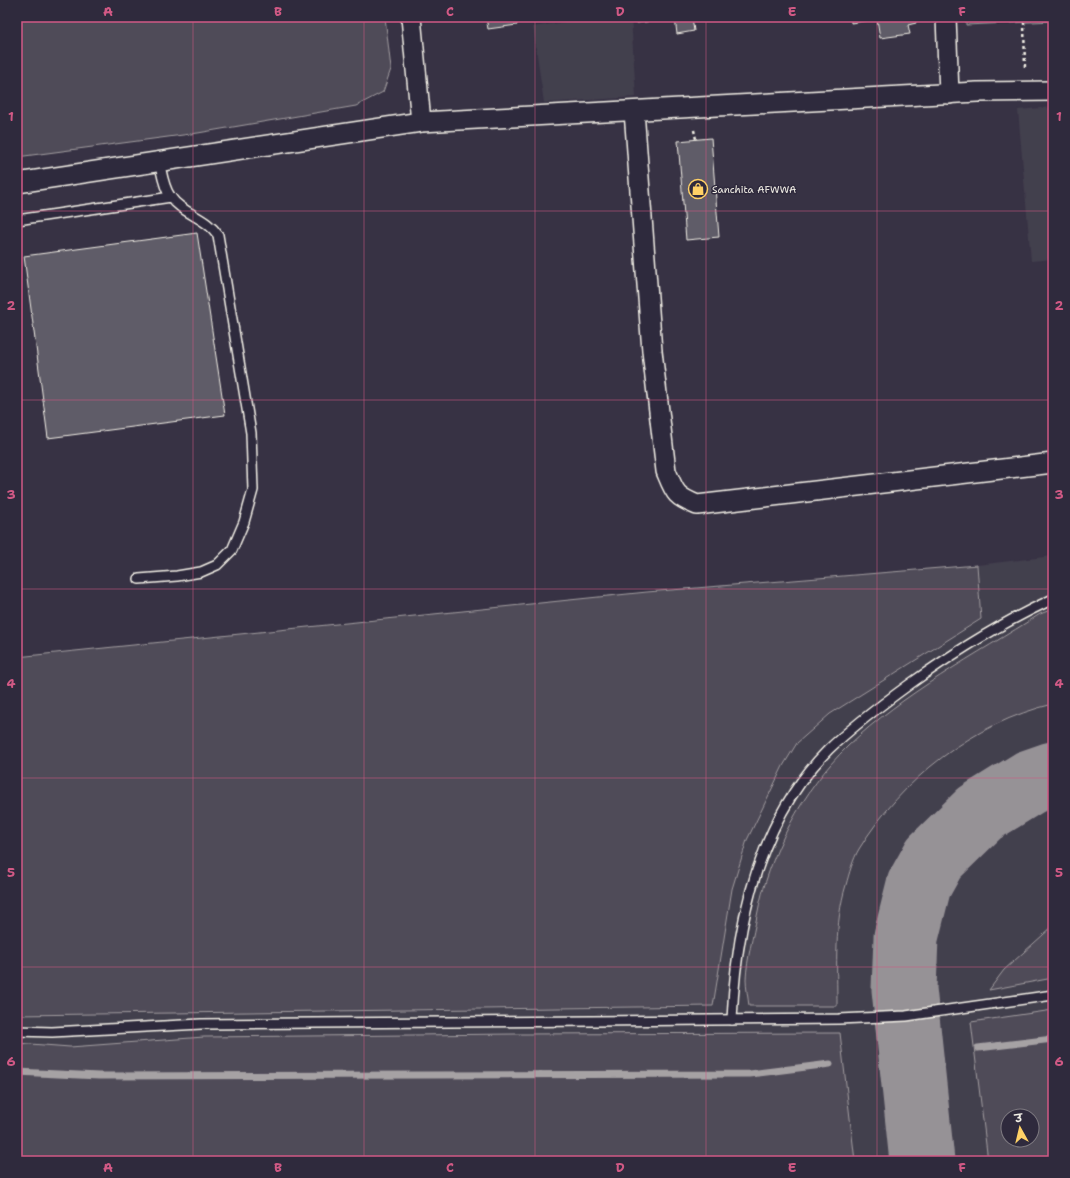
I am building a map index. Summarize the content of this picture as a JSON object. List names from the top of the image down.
{
  "places": {
    "shop": ["Sanchita AFWWA"]
  },
  "north": "top",
  "grid": {
    "columns": [
      "A",
      "B",
      "C",
      "D",
      "E",
      "F"
    ],
    "rows": [
      "1",
      "2",
      "3",
      "4",
      "5",
      "6"
    ]
  }
}
